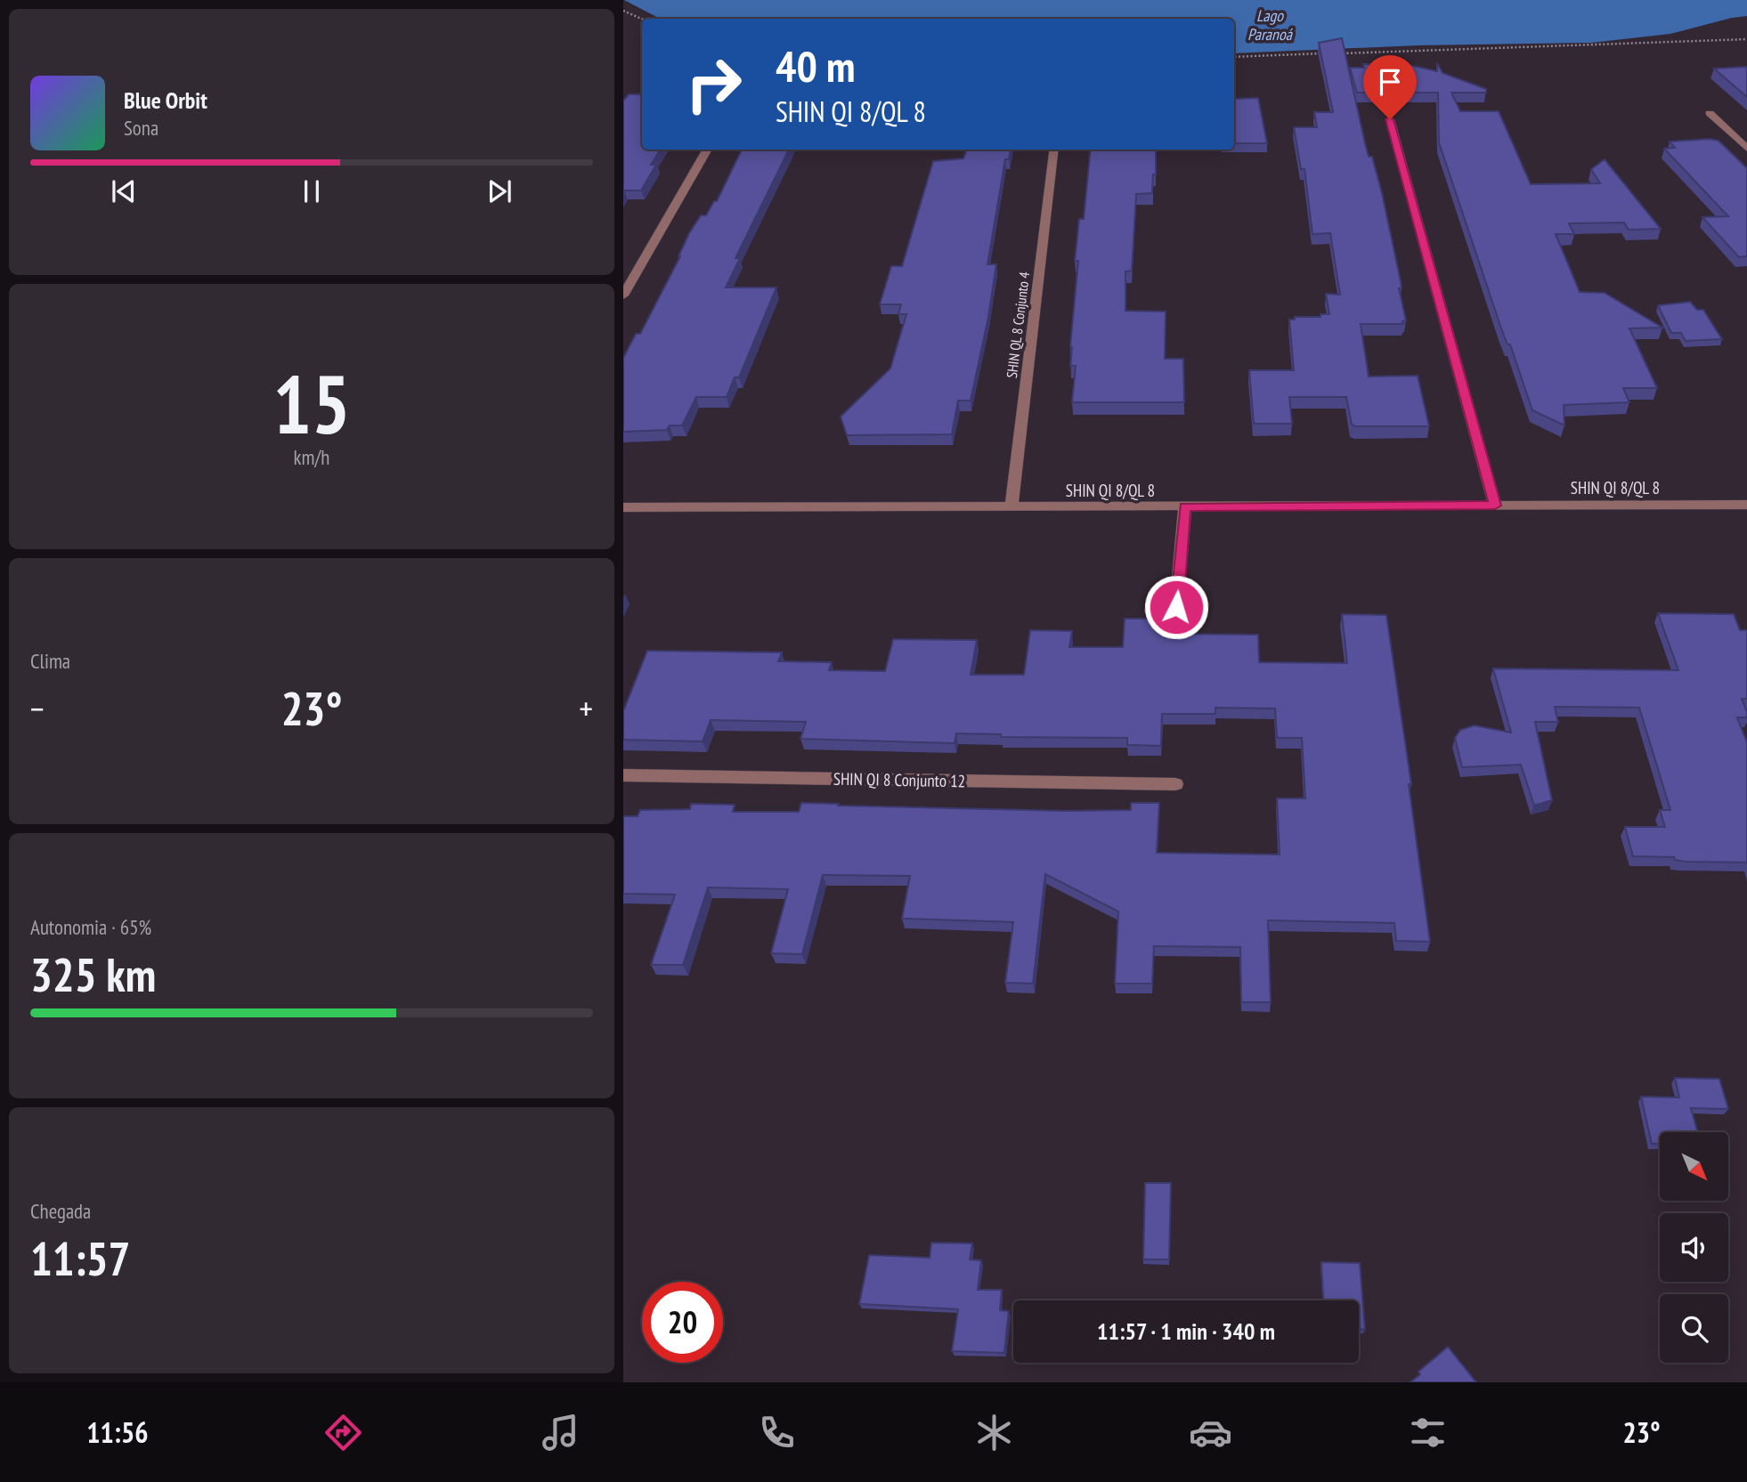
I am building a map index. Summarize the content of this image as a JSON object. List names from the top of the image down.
{
  "streets": {
    "street": ["SHIN QL 8 Conjunto 4", "SHIN QI 8/QL 8", "SHIN QI 8 Conjunto 12"]
  },
  "crossings": [
    ["SHIN QL 8 Conjunto 4", "SHIN QI 8/QL 8"]
  ],
  "water": ["Lago Paranoá"],
  "north": "bottom right",
  "page": {
    "turn": ["40 m", "SHIN QI 8/QL 8"],
    "song": ["Blue Orbit", "Sona"],
    "tile": [
      ["15", "km/h"],
      "Clima",
      ["Autonomia · 65%", "325 km"],
      ["Chegada", "11:57"]
    ],
    "heat": ["−", "23°", "+"],
    "limit": "20",
    "trip": "11:57 · 1 min · 340 m",
    "tabs": ["11:56", "23°"]
  }
}
